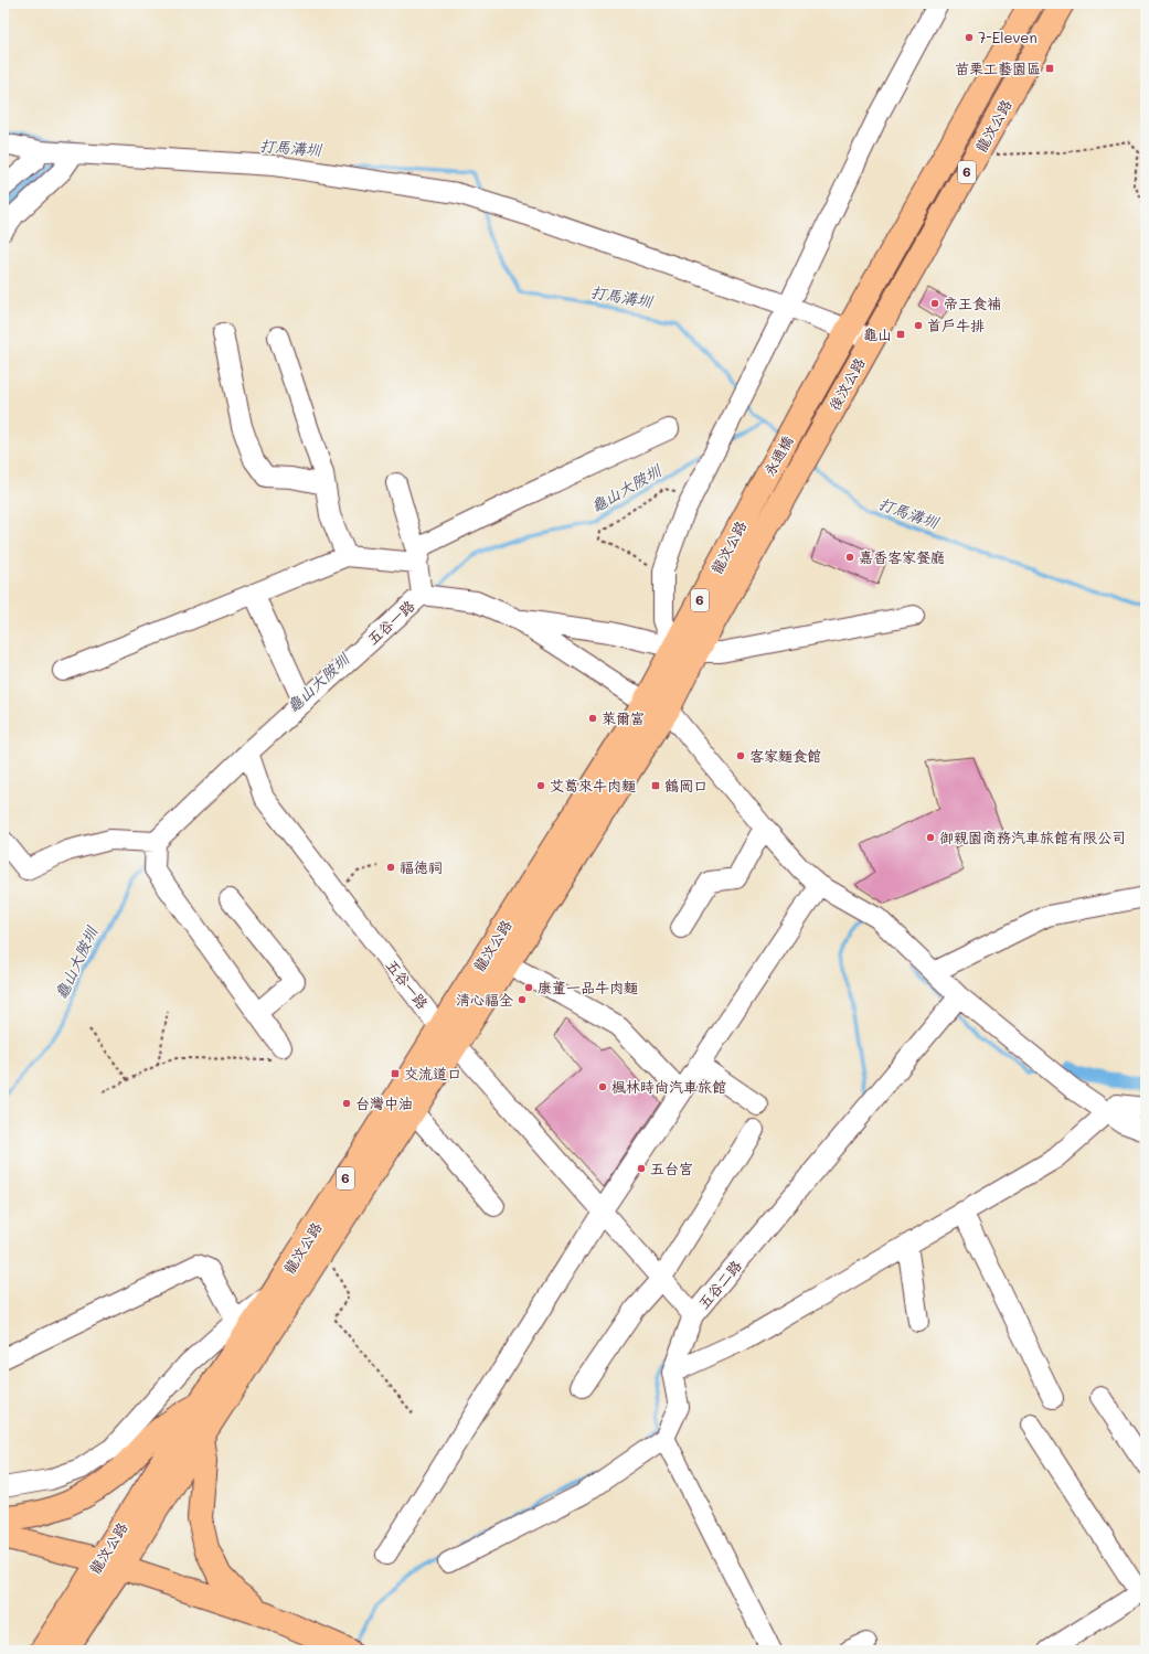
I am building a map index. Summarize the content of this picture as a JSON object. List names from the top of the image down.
{
  "streets": {
    "main road": [
      "龍汶公路",
      "6",
      "後汶公路",
      "永通橋"
    ],
    "street": ["五谷一路", "五谷二路"]
  },
  "crossings": [
    ["龍汶公路", "後汶公路"],
    ["龍汶公路", "永通橋"],
    ["龍汶公路", "五谷一路"],
    ["龍汶公路", "五谷二路"],
    ["後汶公路", "永通橋"],
    ["五谷一路", "五谷二路"]
  ],
  "water": ["打馬溝圳", "龜山大陂圳"],
  "places": {
    "other": [
      "7-Eleven",
      "帝王食補",
      "首戶牛排",
      "嘉香客家餐廳",
      "萊爾富",
      "客家麵食館",
      "艾葛來牛肉麵",
      "御親園商務汽車旅館有限公司",
      "福德祠",
      "康董一品牛肉麵",
      "清心福全",
      "楓林時尚汽車旅館",
      "台灣中油",
      "五台宮"
    ],
    "transit": [
      "苗栗工藝園區",
      "龜山",
      "鶴岡口",
      "交流道口"
    ]
  }
}
